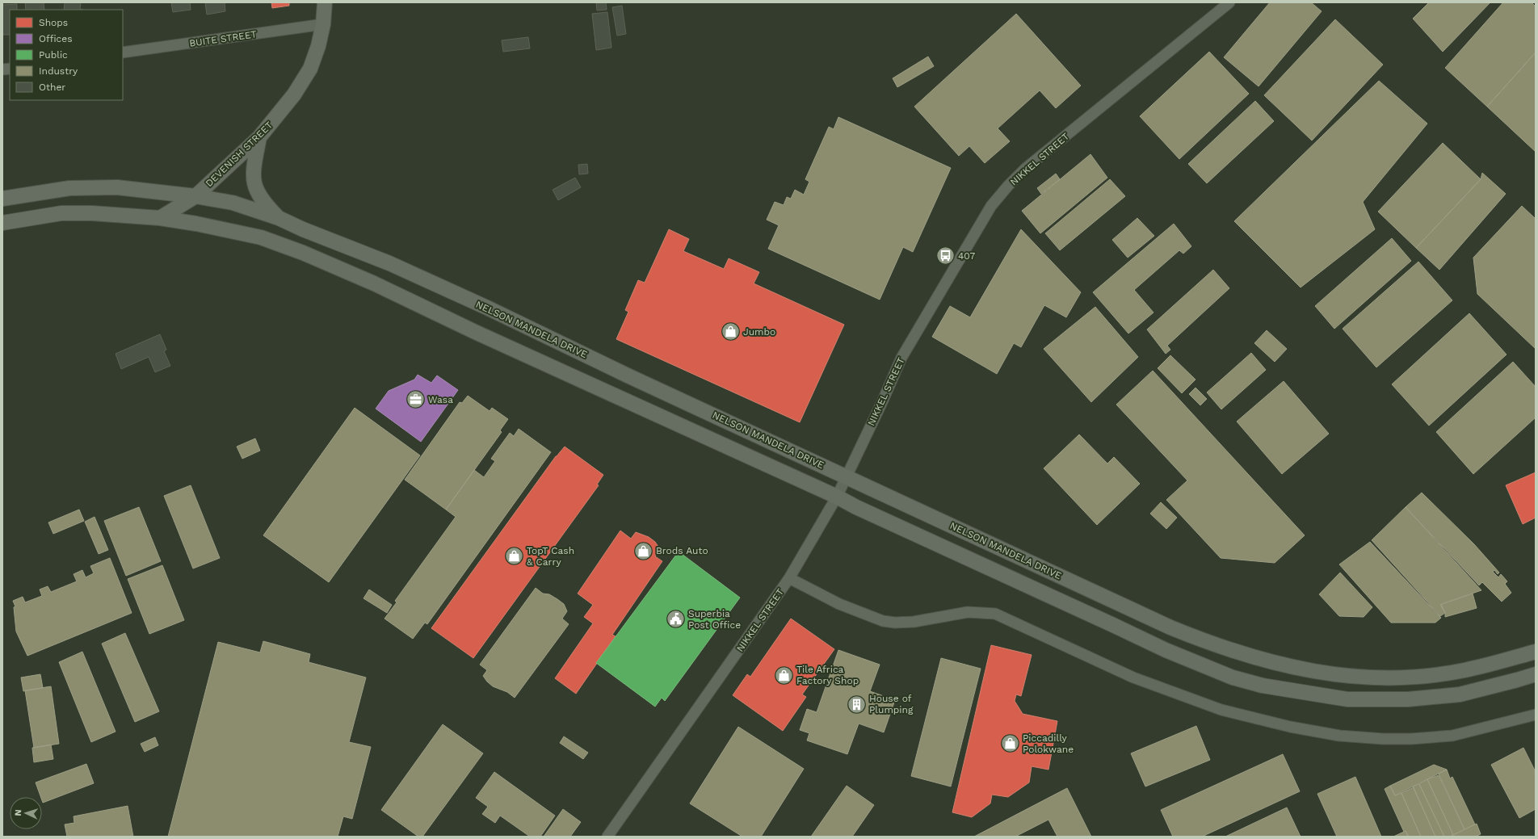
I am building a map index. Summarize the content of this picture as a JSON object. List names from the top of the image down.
{
  "streets": {
    "main road": ["DEVENISH STREET", "NELSON MANDELA DRIVE"],
    "street": ["BUITE STREET", "NIKKEL STREET"]
  },
  "crossings": [
    ["BUITE STREET", "DEVENISH STREET"],
    ["DEVENISH STREET", "NELSON MANDELA DRIVE"],
    ["NIKKEL STREET", "NELSON MANDELA DRIVE"]
  ],
  "places": {
    "bus stop": ["407"],
    "shop": [
      "Jumbo",
      "Brods Auto",
      "TopT Cash & Carry",
      "Tile Africa Factory Shop",
      "Piccadilly Polokwane"
    ],
    "office": ["Wasa"],
    "public building": ["Superbia Post Office"],
    "building": ["House of Plumping"]
  },
  "legend": [
    "Shops",
    "Offices",
    "Public",
    "Industry",
    "Other"
  ],
  "north": "left"
}
